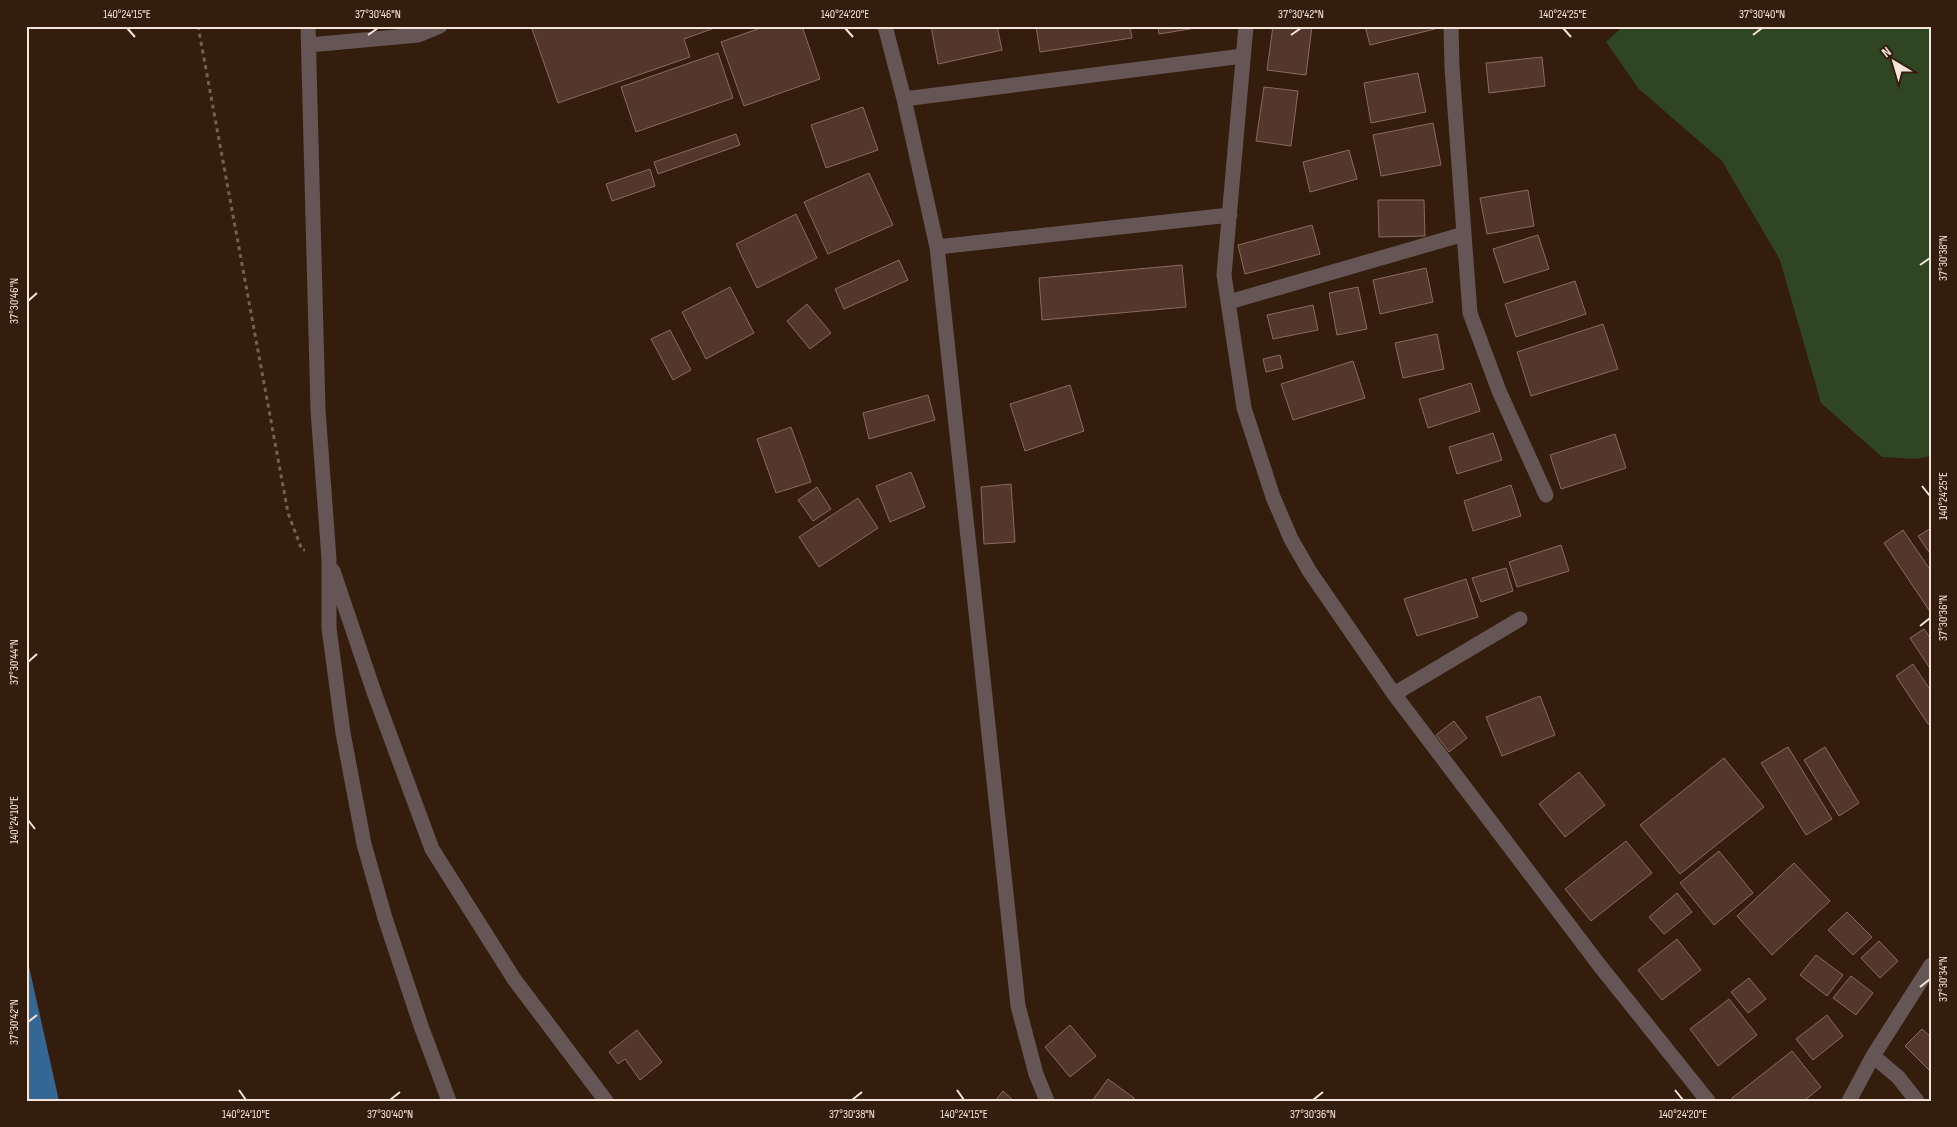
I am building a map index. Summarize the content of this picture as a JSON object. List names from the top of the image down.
{
  "north": "top left",
  "coordinates": [
    "140°24'15\"E",
    "37°30'46\"N",
    "140°24'20\"E",
    "37°30'42\"N",
    "140°24'25\"E",
    "37°30'40\"N",
    "37°30'38\"N",
    "37°30'36\"N",
    "37°30'44\"N",
    "140°24'10\"E",
    "37°30'34\"N"
  ]
}
